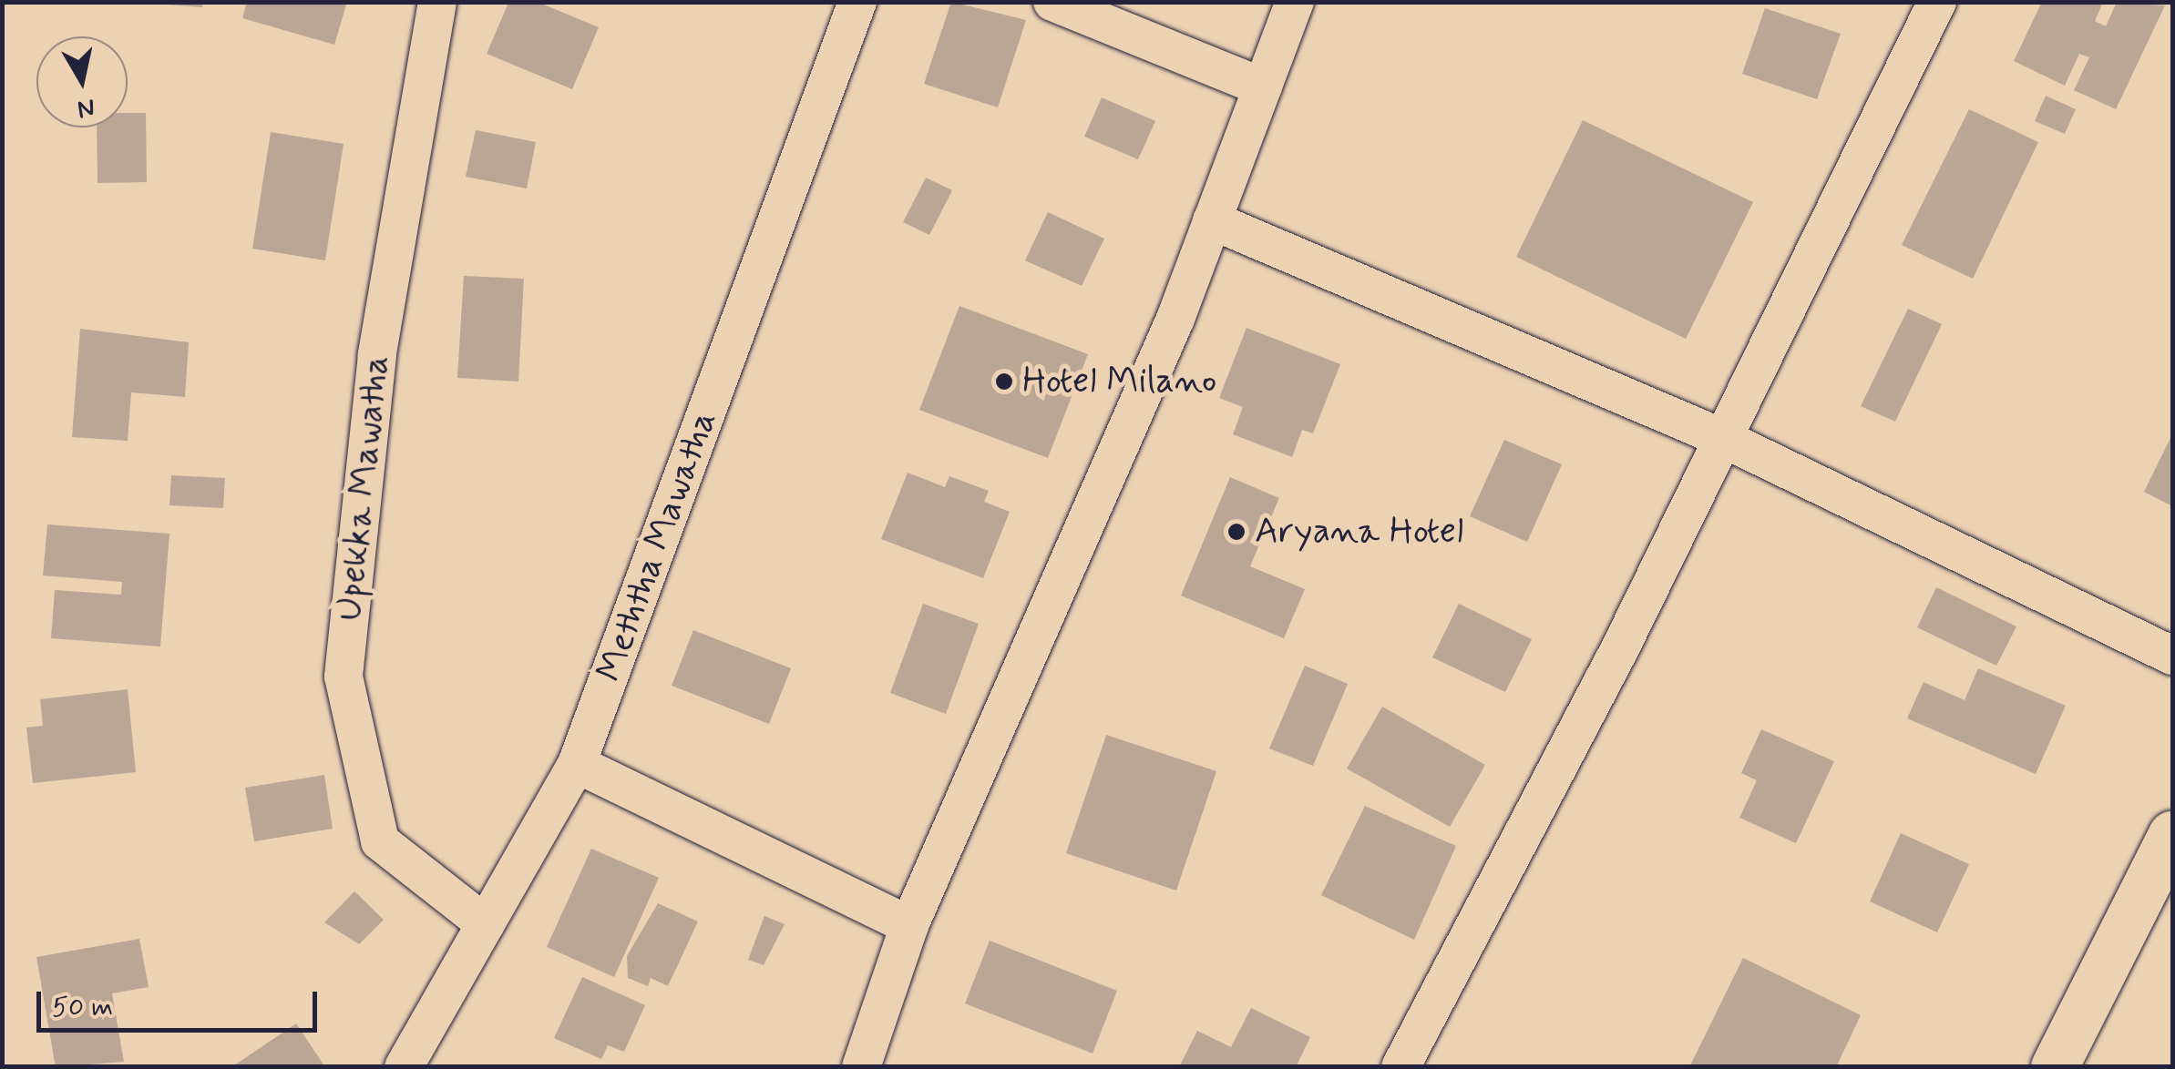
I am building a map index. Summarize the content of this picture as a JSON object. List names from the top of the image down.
{
  "streets": {
    "street": ["Upekka Mawatha", "Meththa Mawatha"]
  },
  "crossings": [
    ["Upekka Mawatha", "Meththa Mawatha"]
  ],
  "places": ["Hotel Milano", "Aryana Hotel"],
  "scale_bar": "50 m",
  "north": "bottom"
}
